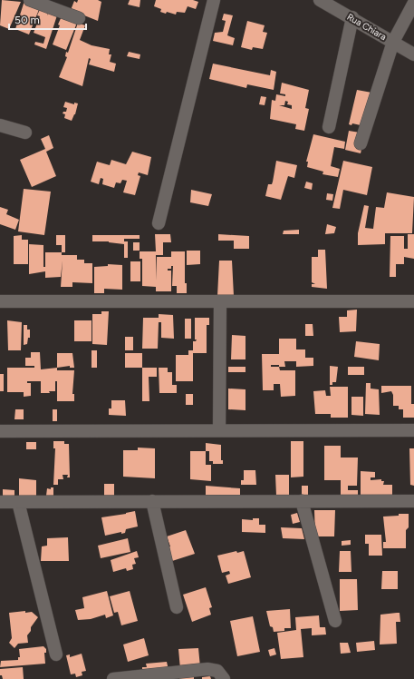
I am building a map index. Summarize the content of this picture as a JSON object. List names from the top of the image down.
{
  "streets": {
    "street": ["Rua Chiara"]
  },
  "scale_bar": "50 m"
}
